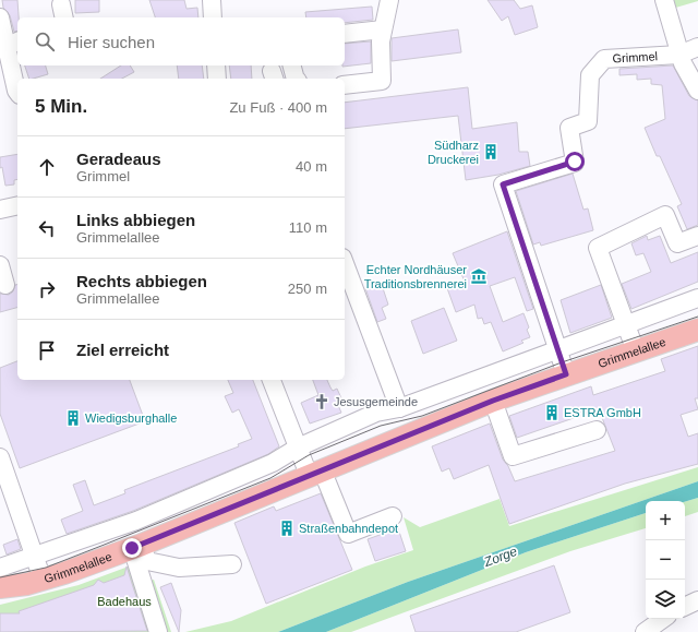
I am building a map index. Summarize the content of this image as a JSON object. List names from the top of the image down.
{
  "streets": {
    "main road": ["Grimmelallee"],
    "street": ["Grimmel"]
  },
  "water": ["Zorge"],
  "parks": ["Badehaus"],
  "places": {
    "building": [
      "Südharz Druckerei",
      "ESTRA GmbH",
      "Wiedigsburghalle",
      "Straßenbahndepot"
    ],
    "museum": ["Echter Nordhäuser Traditionsbrennerei"],
    "church": ["Jesusgemeinde"]
  },
  "page": {
    "search": "Hier suchen",
    "heading": ["5 Min.", "Zu Fuß · 400 m"],
    "list": [
      ["Geradeaus", "Grimmel", "40 m"],
      ["Links abbiegen", "Grimmelallee", "110 m"],
      ["Rechts abbiegen", "Grimmelallee", "250 m"],
      "Ziel erreicht"
    ],
    "map_buttons": ["+", "−"]
  }
}
